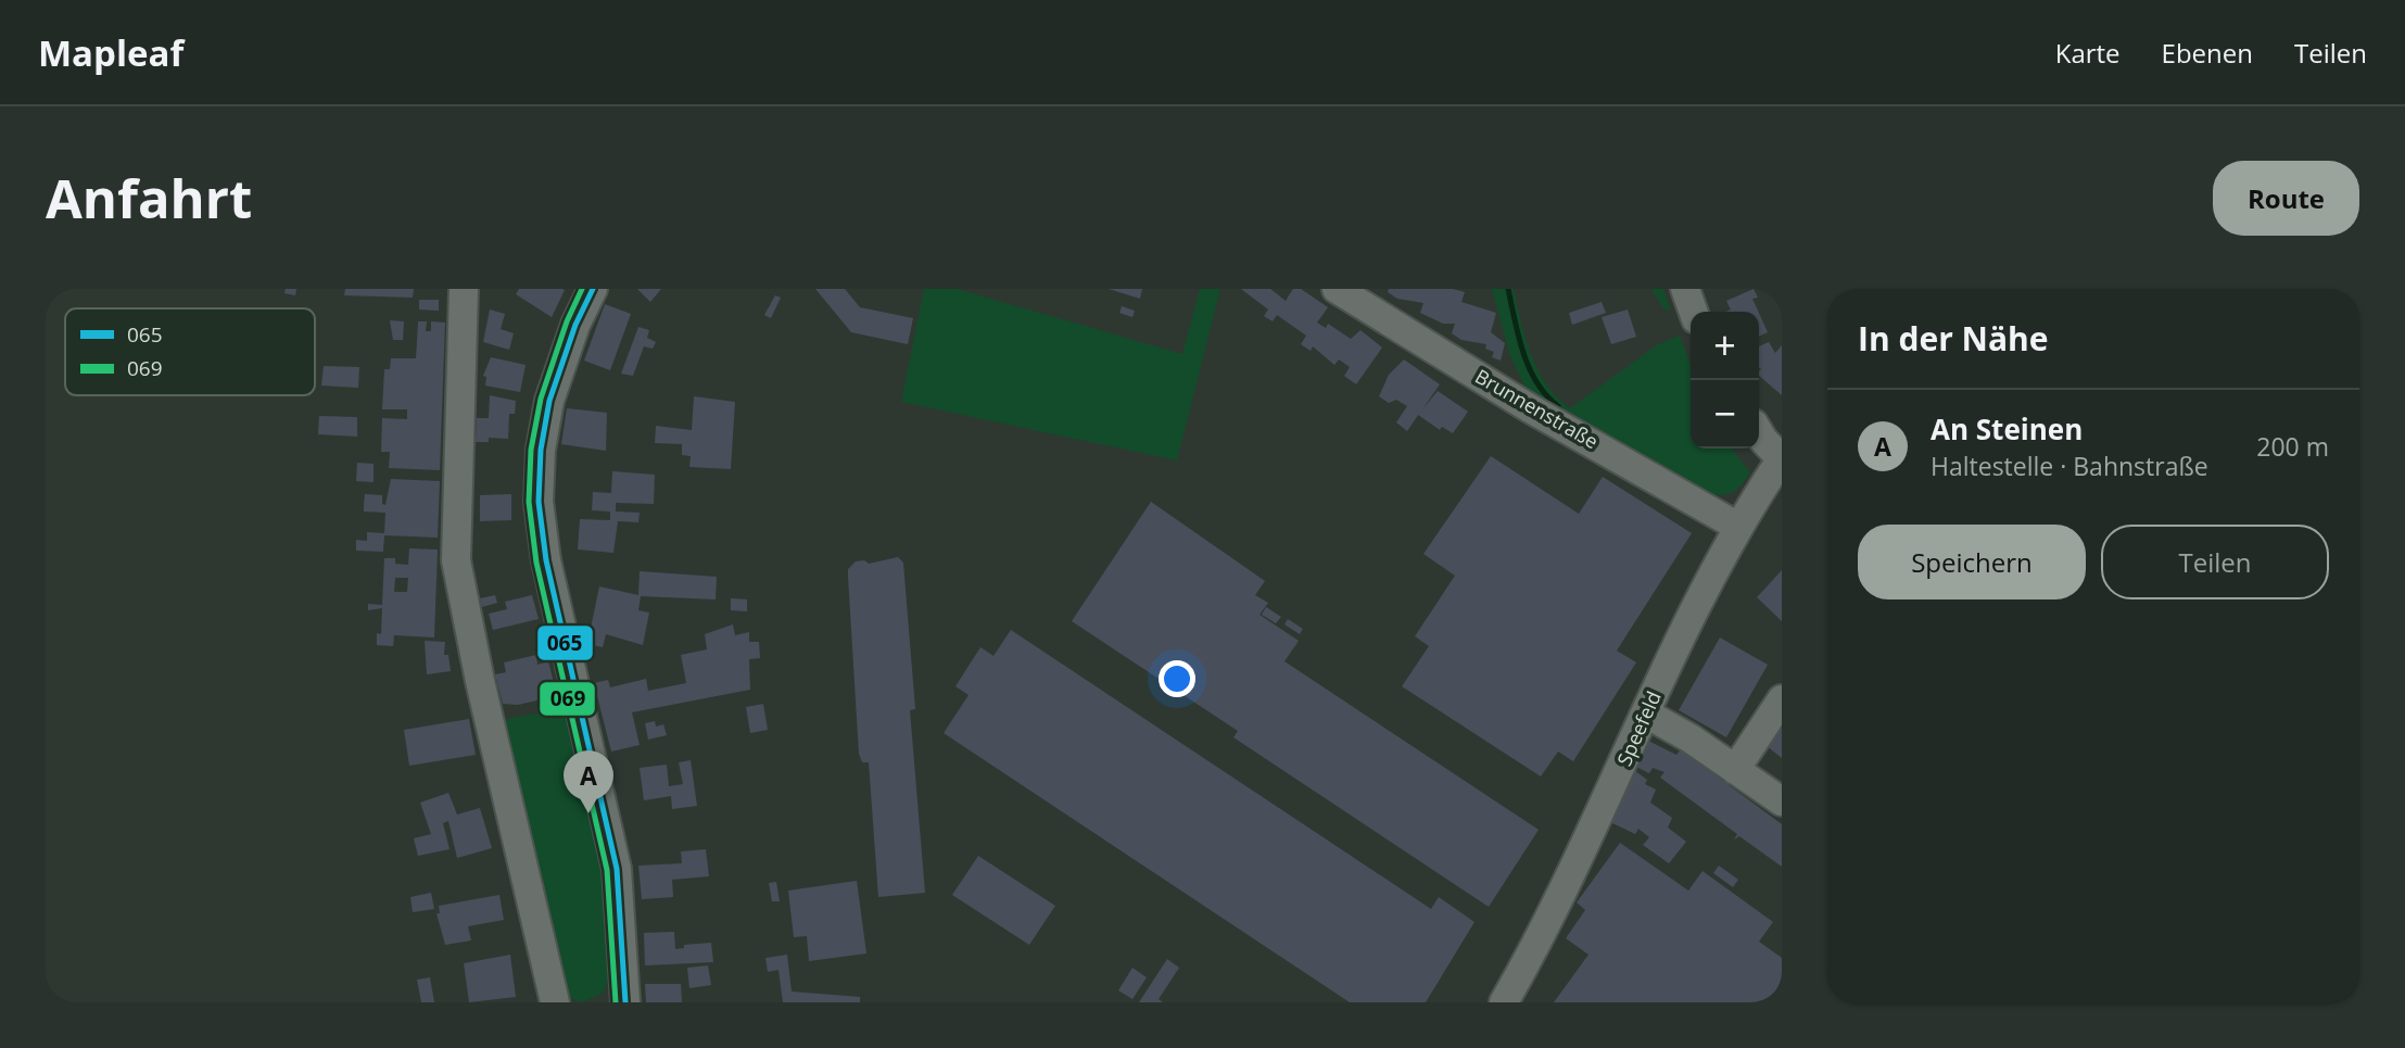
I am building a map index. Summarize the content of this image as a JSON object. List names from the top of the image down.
{
  "streets": {
    "street": ["Brunnenstraße", "Speefeld"]
  },
  "crossings": [
    ["Brunnenstraße", "Speefeld"]
  ],
  "lines": ["transit line 065", "transit line 069"],
  "legend": ["065", "069"],
  "page": {
    "header": "Mapleaf",
    "nav": ["Karte", "Ebenen", "Teilen"],
    "buttons": [
      "Route",
      ["Speichern", "Teilen"]
    ],
    "title": "Anfahrt",
    "heading": "In der Nähe",
    "map_buttons": ["+", "−"],
    "list": [
      {
        "mark": "A",
        "name": "An Steinen",
        "note": "Haltestelle · Bahnstraße",
        "value": "200 m"
      }
    ],
    "pins": "A"
  }
}
